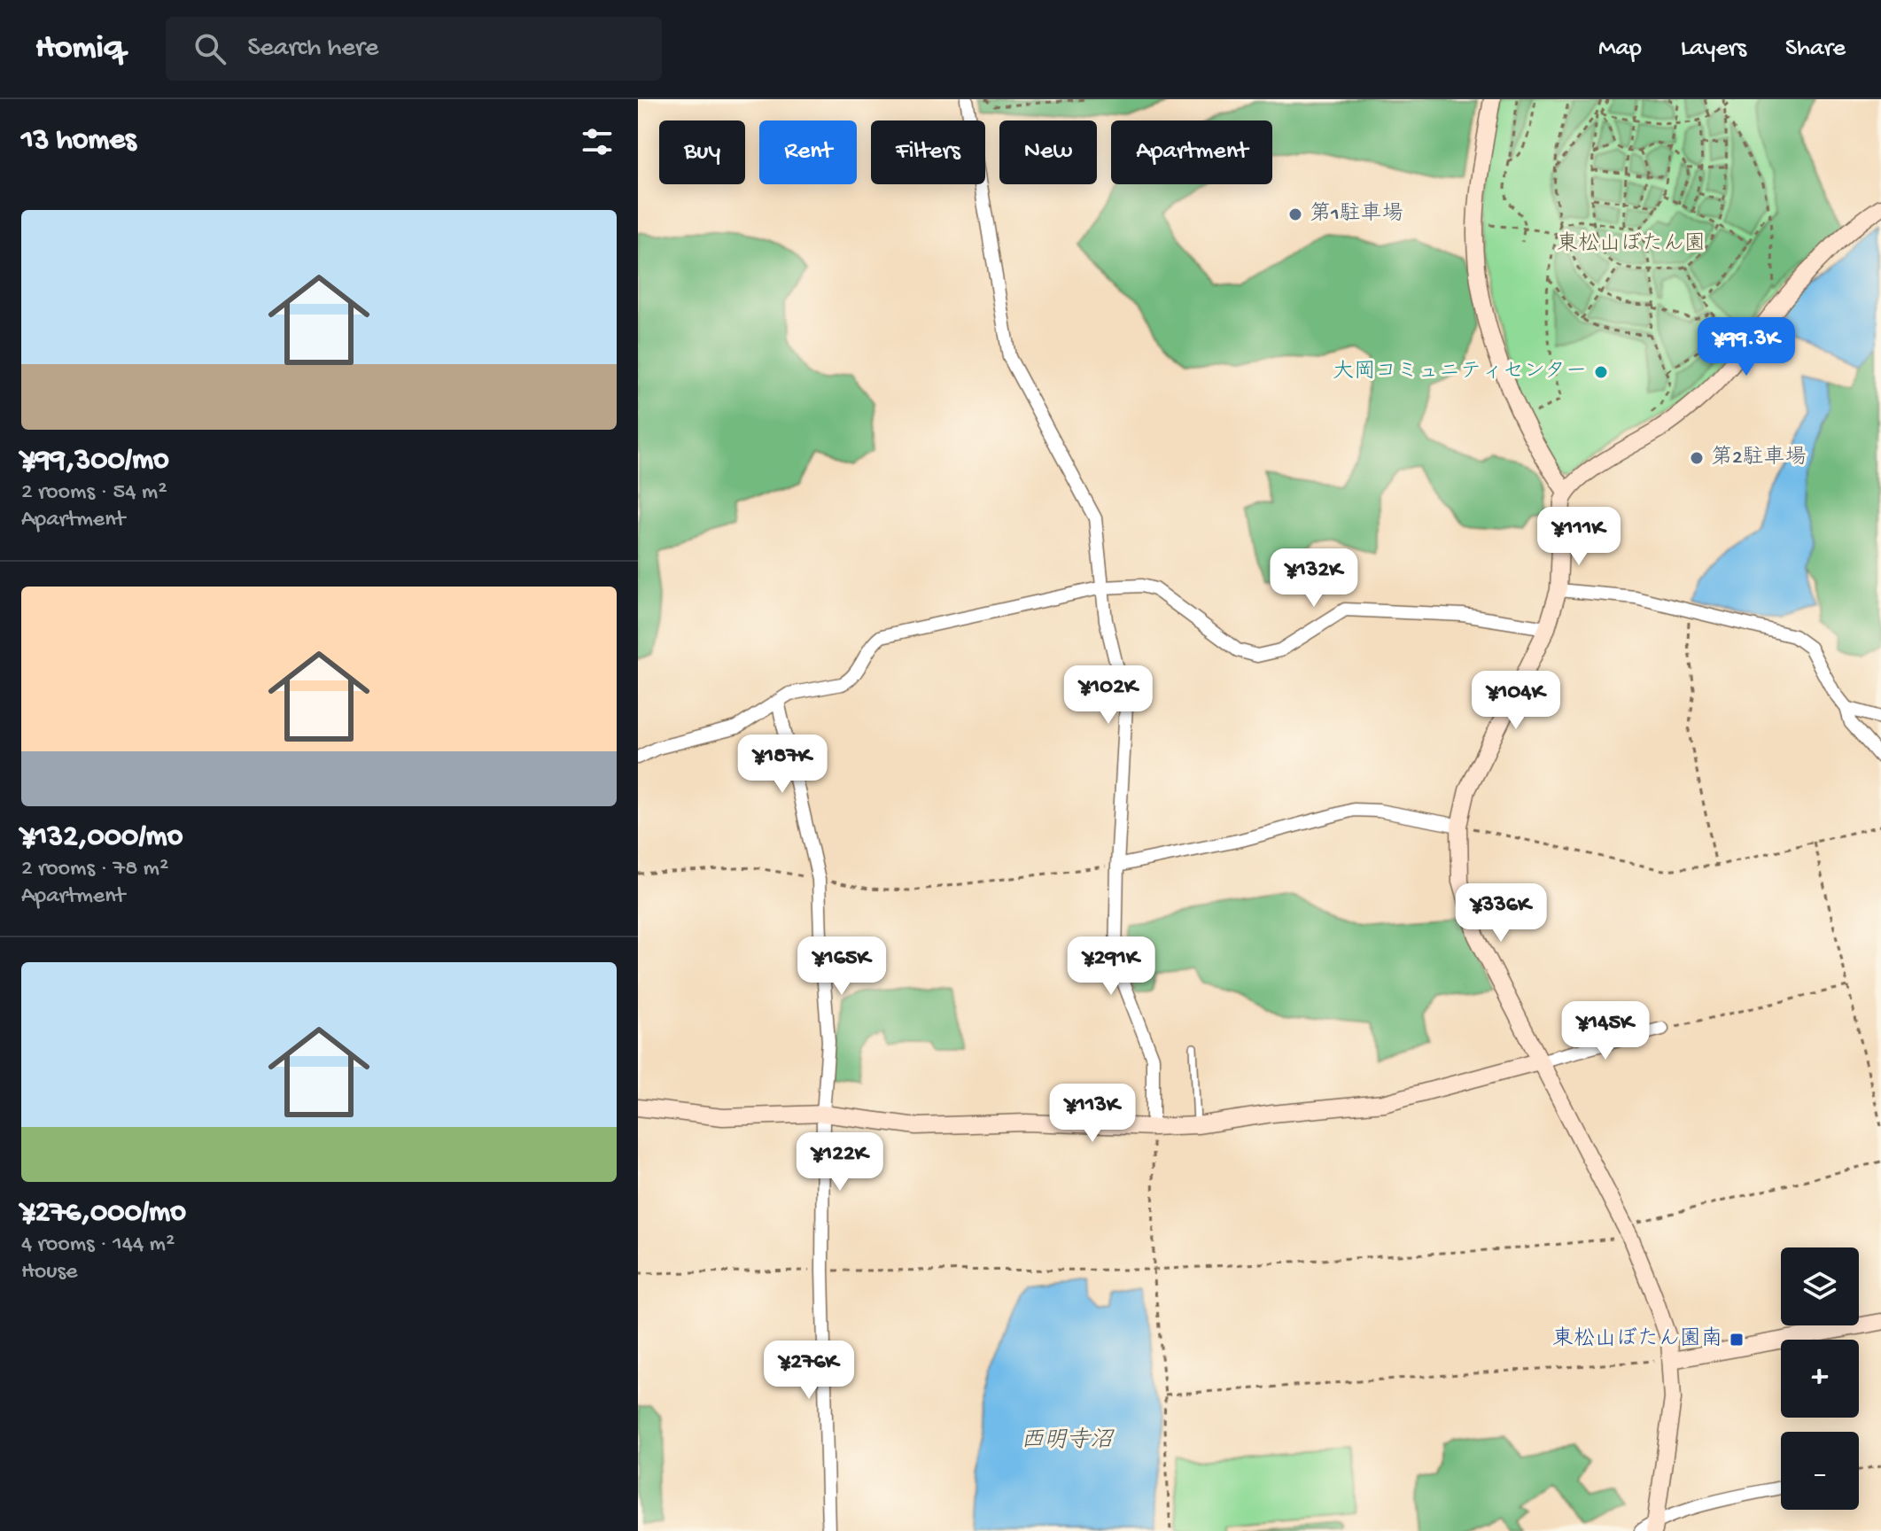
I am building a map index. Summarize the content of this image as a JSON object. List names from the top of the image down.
{
  "water": ["西明寺沼"],
  "parks": ["東松山ぼたん園"],
  "places": {
    "other": ["第1駐車場", "大岡コミュニティセンター", "第2駐車場"],
    "transit": ["東松山ぼたん園南"]
  },
  "page": {
    "header": "Homiq",
    "search": "Search here",
    "nav": ["Map", "Layers", "Share"],
    "heading": "13 homes",
    "chip": [
      "Buy",
      "Rent",
      "Filters",
      "New",
      "Apartment"
    ],
    "list": [
      {
        "name": "¥99,300/mo",
        "note": "2 rooms · 54 m² · Apartment"
      },
      {
        "name": "¥132,000/mo",
        "note": "2 rooms · 78 m² · Apartment"
      },
      {
        "name": "¥276,000/mo",
        "note": "4 rooms · 144 m² · House"
      }
    ],
    "price": [
      "¥99.3K",
      "¥111K",
      "¥132K",
      "¥102K",
      "¥104K",
      "¥187K",
      "¥336K",
      "¥165K",
      "¥291K",
      "¥145K",
      "¥113K",
      "¥122K",
      "¥276K"
    ],
    "map_buttons": ["+", "−"]
  }
}
